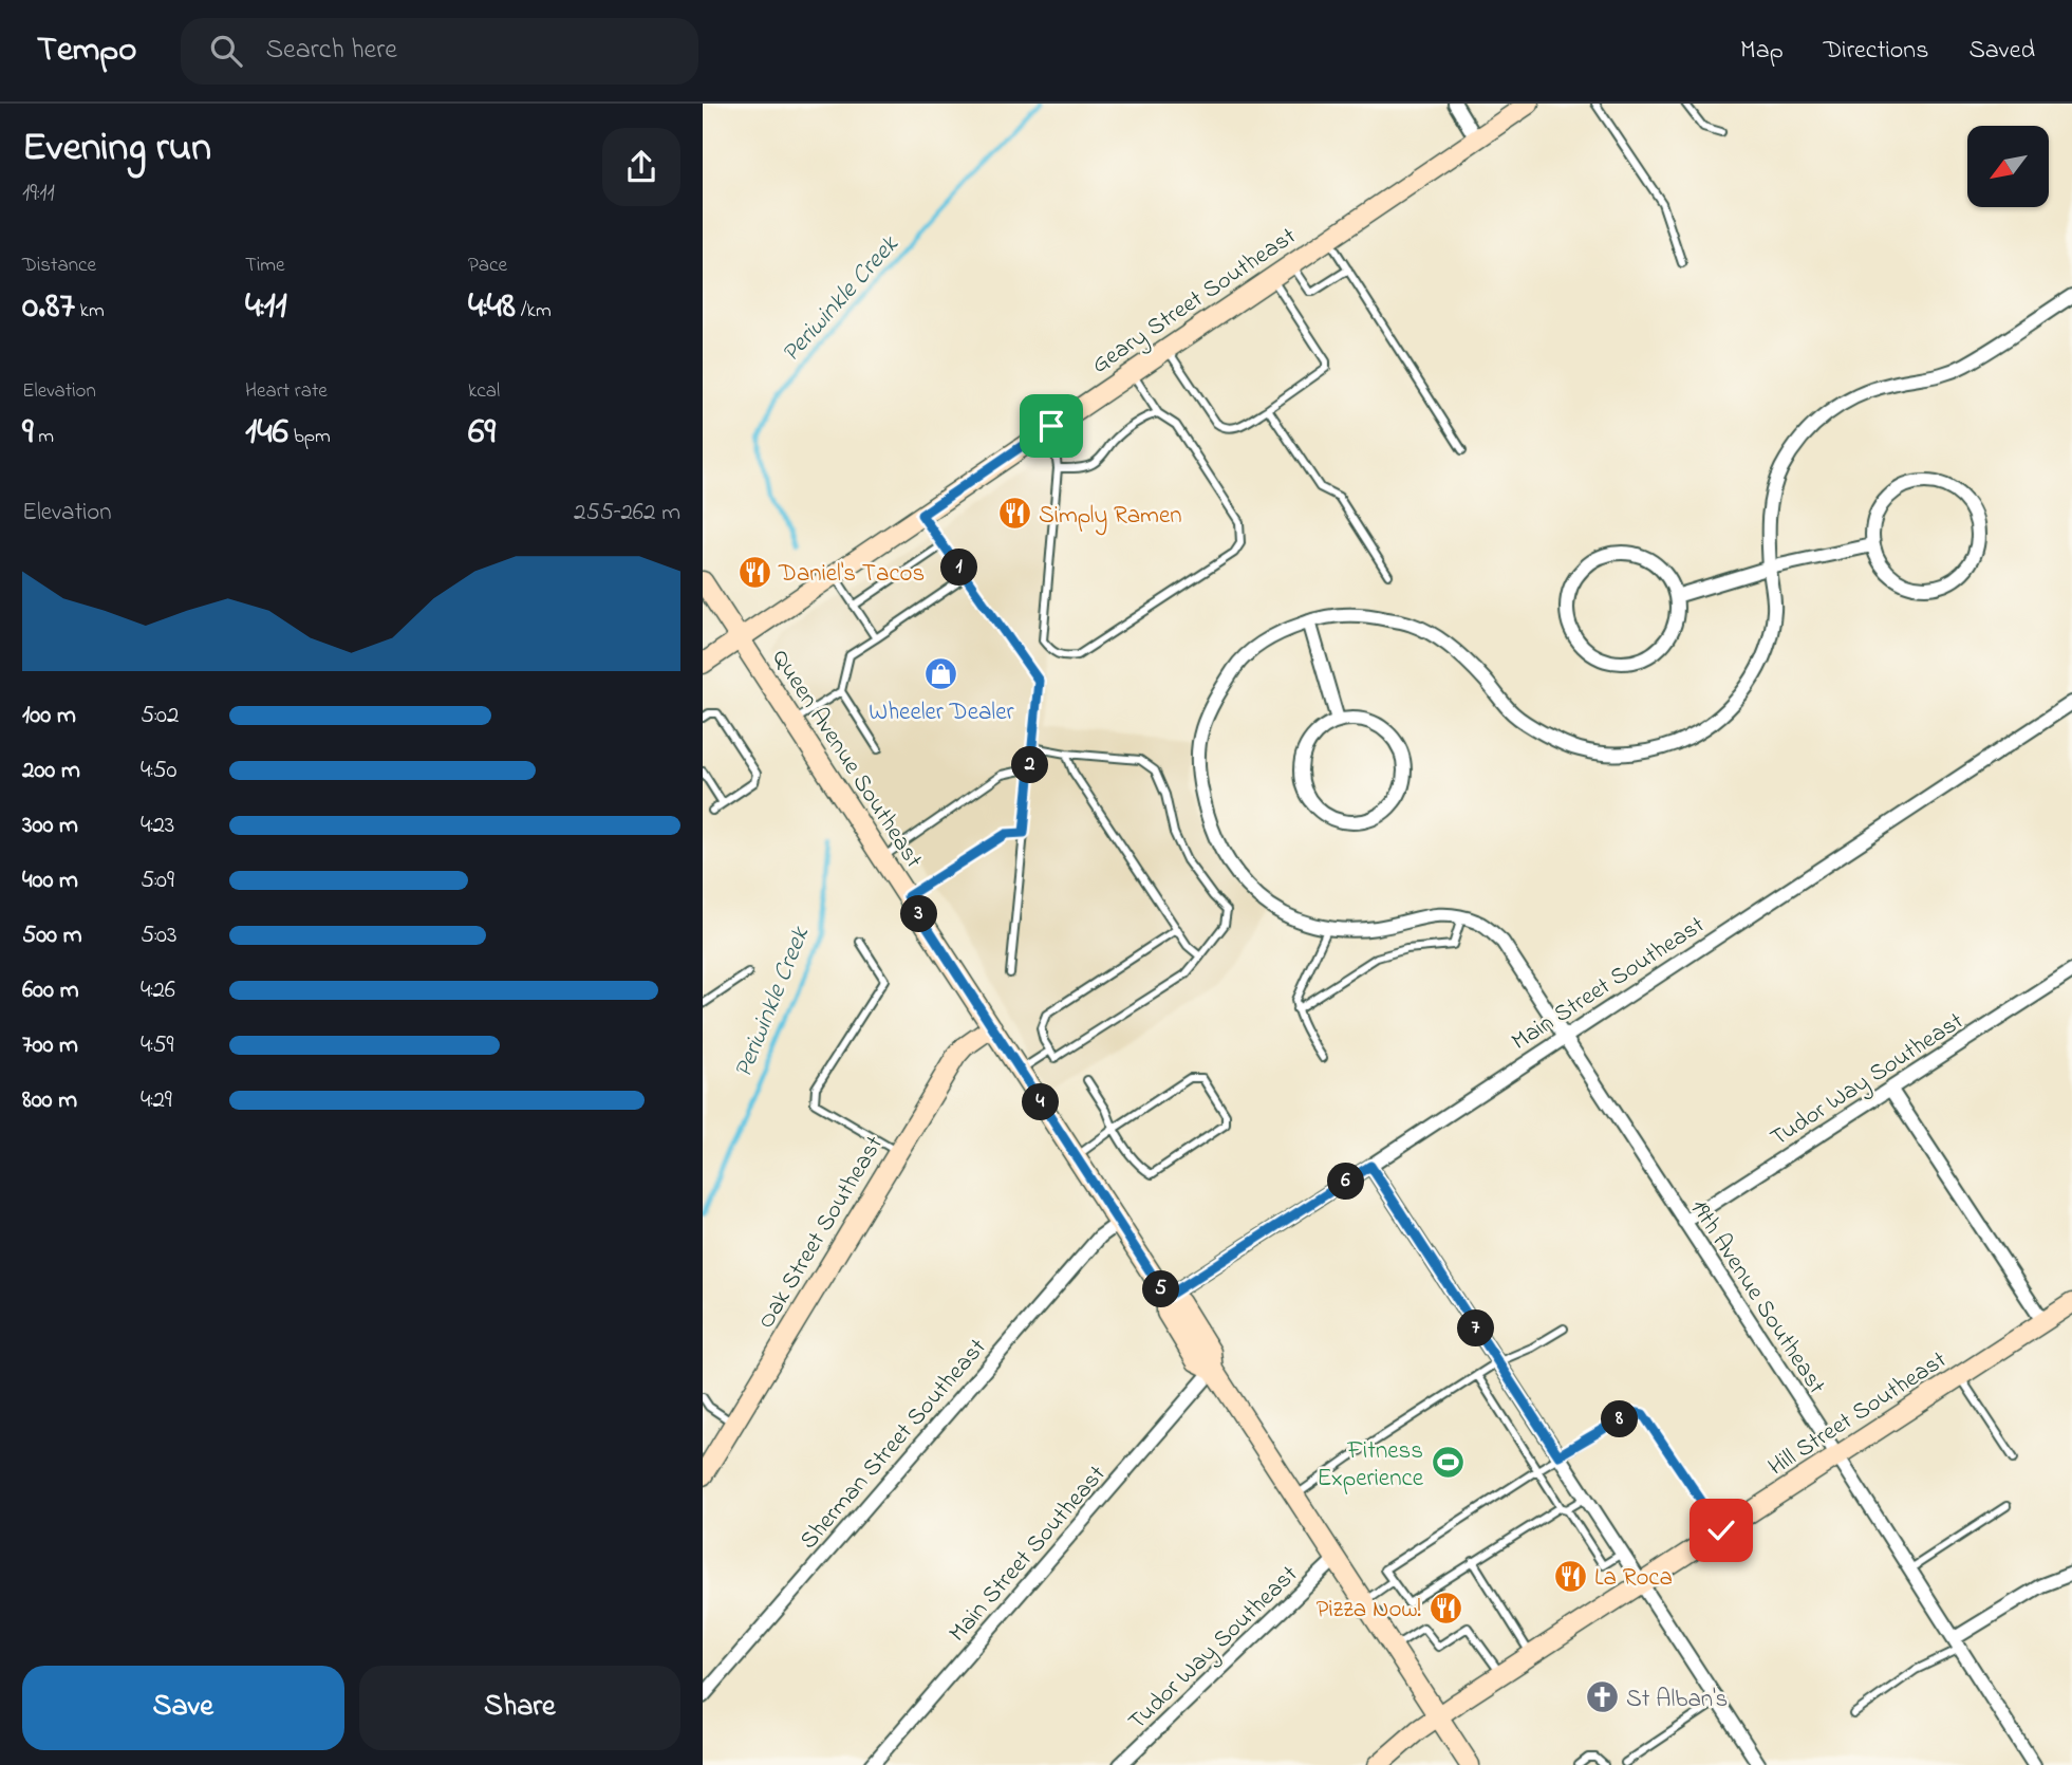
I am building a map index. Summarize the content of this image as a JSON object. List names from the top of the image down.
{
  "streets": {
    "main road": [
      "Geary Street Southeast",
      "Queen Avenue Southeast",
      "Oak Street Southeast",
      "Hill Street Southeast"
    ],
    "street": [
      "Main Street Southeast",
      "Tudor Way Southeast",
      "19th Avenue Southeast",
      "Sherman Street Southeast"
    ]
  },
  "crossings": [
    ["Geary Street Southeast", "Queen Avenue Southeast"],
    ["Queen Avenue Southeast", "Main Street Southeast"],
    ["Queen Avenue Southeast", "Tudor Way Southeast"],
    ["Queen Avenue Southeast", "Oak Street Southeast"],
    ["Queen Avenue Southeast", "Hill Street Southeast"],
    ["Queen Avenue Southeast", "Sherman Street Southeast"],
    ["Main Street Southeast", "19th Avenue Southeast"],
    ["Tudor Way Southeast", "19th Avenue Southeast"],
    ["19th Avenue Southeast", "Hill Street Southeast"]
  ],
  "water": ["Periwinkle Creek"],
  "places": {
    "restaurant": [
      "Simply Ramen",
      "Daniel's Tacos",
      "La Roca",
      "Pizza Now!"
    ],
    "shop": ["Wheeler Dealer"],
    "sports": ["Fitness Experience"],
    "church": ["St Alban's"]
  },
  "north": "bottom left",
  "page": {
    "header": "Tempo",
    "search": "Search here",
    "nav": ["Map", "Directions", "Saved"],
    "heading": ["Evening run", "19:11"],
    "stats": [
      ["Distance", "0.87 km"],
      ["Time", "4:11"],
      ["Pace", "4:48 /km"],
      ["Elevation", "9 m"],
      ["Heart rate", "146 bpm"],
      ["kcal", "69"]
    ],
    "chart": ["Elevation", "255–262 m"],
    "pins": [
      "1",
      "2",
      "3",
      "4",
      "6",
      "5",
      "7",
      "8"
    ],
    "list": [
      {
        "name": "100 m",
        "note": "5:02"
      },
      {
        "name": "200 m",
        "note": "4:50"
      },
      {
        "name": "300 m",
        "note": "4:23"
      },
      {
        "name": "400 m",
        "note": "5:09"
      },
      {
        "name": "500 m",
        "note": "5:03"
      },
      {
        "name": "600 m",
        "note": "4:26"
      },
      {
        "name": "700 m",
        "note": "4:59"
      },
      {
        "name": "800 m",
        "note": "4:29"
      }
    ],
    "buttons": ["Save", "Share"]
  }
}
